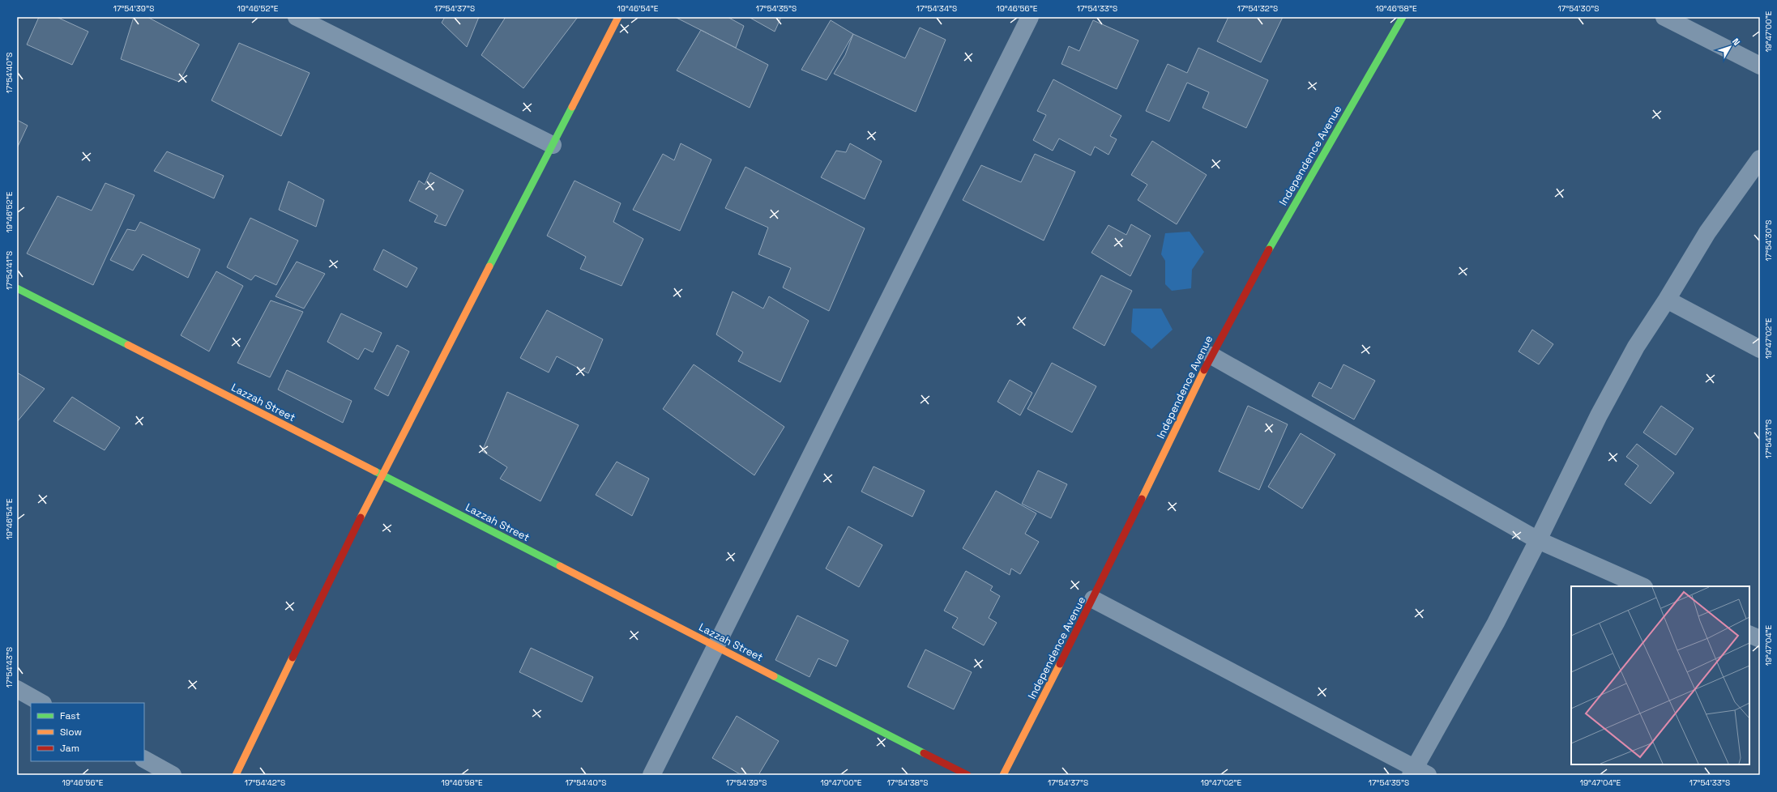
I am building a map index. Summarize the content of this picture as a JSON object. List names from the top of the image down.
{
  "streets": {
    "street": ["Independence Avenue", "Lazzah Street"]
  },
  "legend": ["Fast", "Slow", "Jam"],
  "north": "top right",
  "coordinates": [
    "17°54'39\"S",
    "19°46'52\"E",
    "17°54'37\"S",
    "19°46'54\"E",
    "17°54'35\"S",
    "17°54'34\"S",
    "19°46'56\"E",
    "17°54'33\"S",
    "17°54'32\"S",
    "19°46'58\"E",
    "17°54'30\"S",
    "19°47'00\"E",
    "17°54'40\"S",
    "17°54'41\"S",
    "19°47'02\"E",
    "17°54'31\"S",
    "19°47'04\"E",
    "17°54'43\"S",
    "17°54'42\"S",
    "17°54'38\"S"
  ]
}
